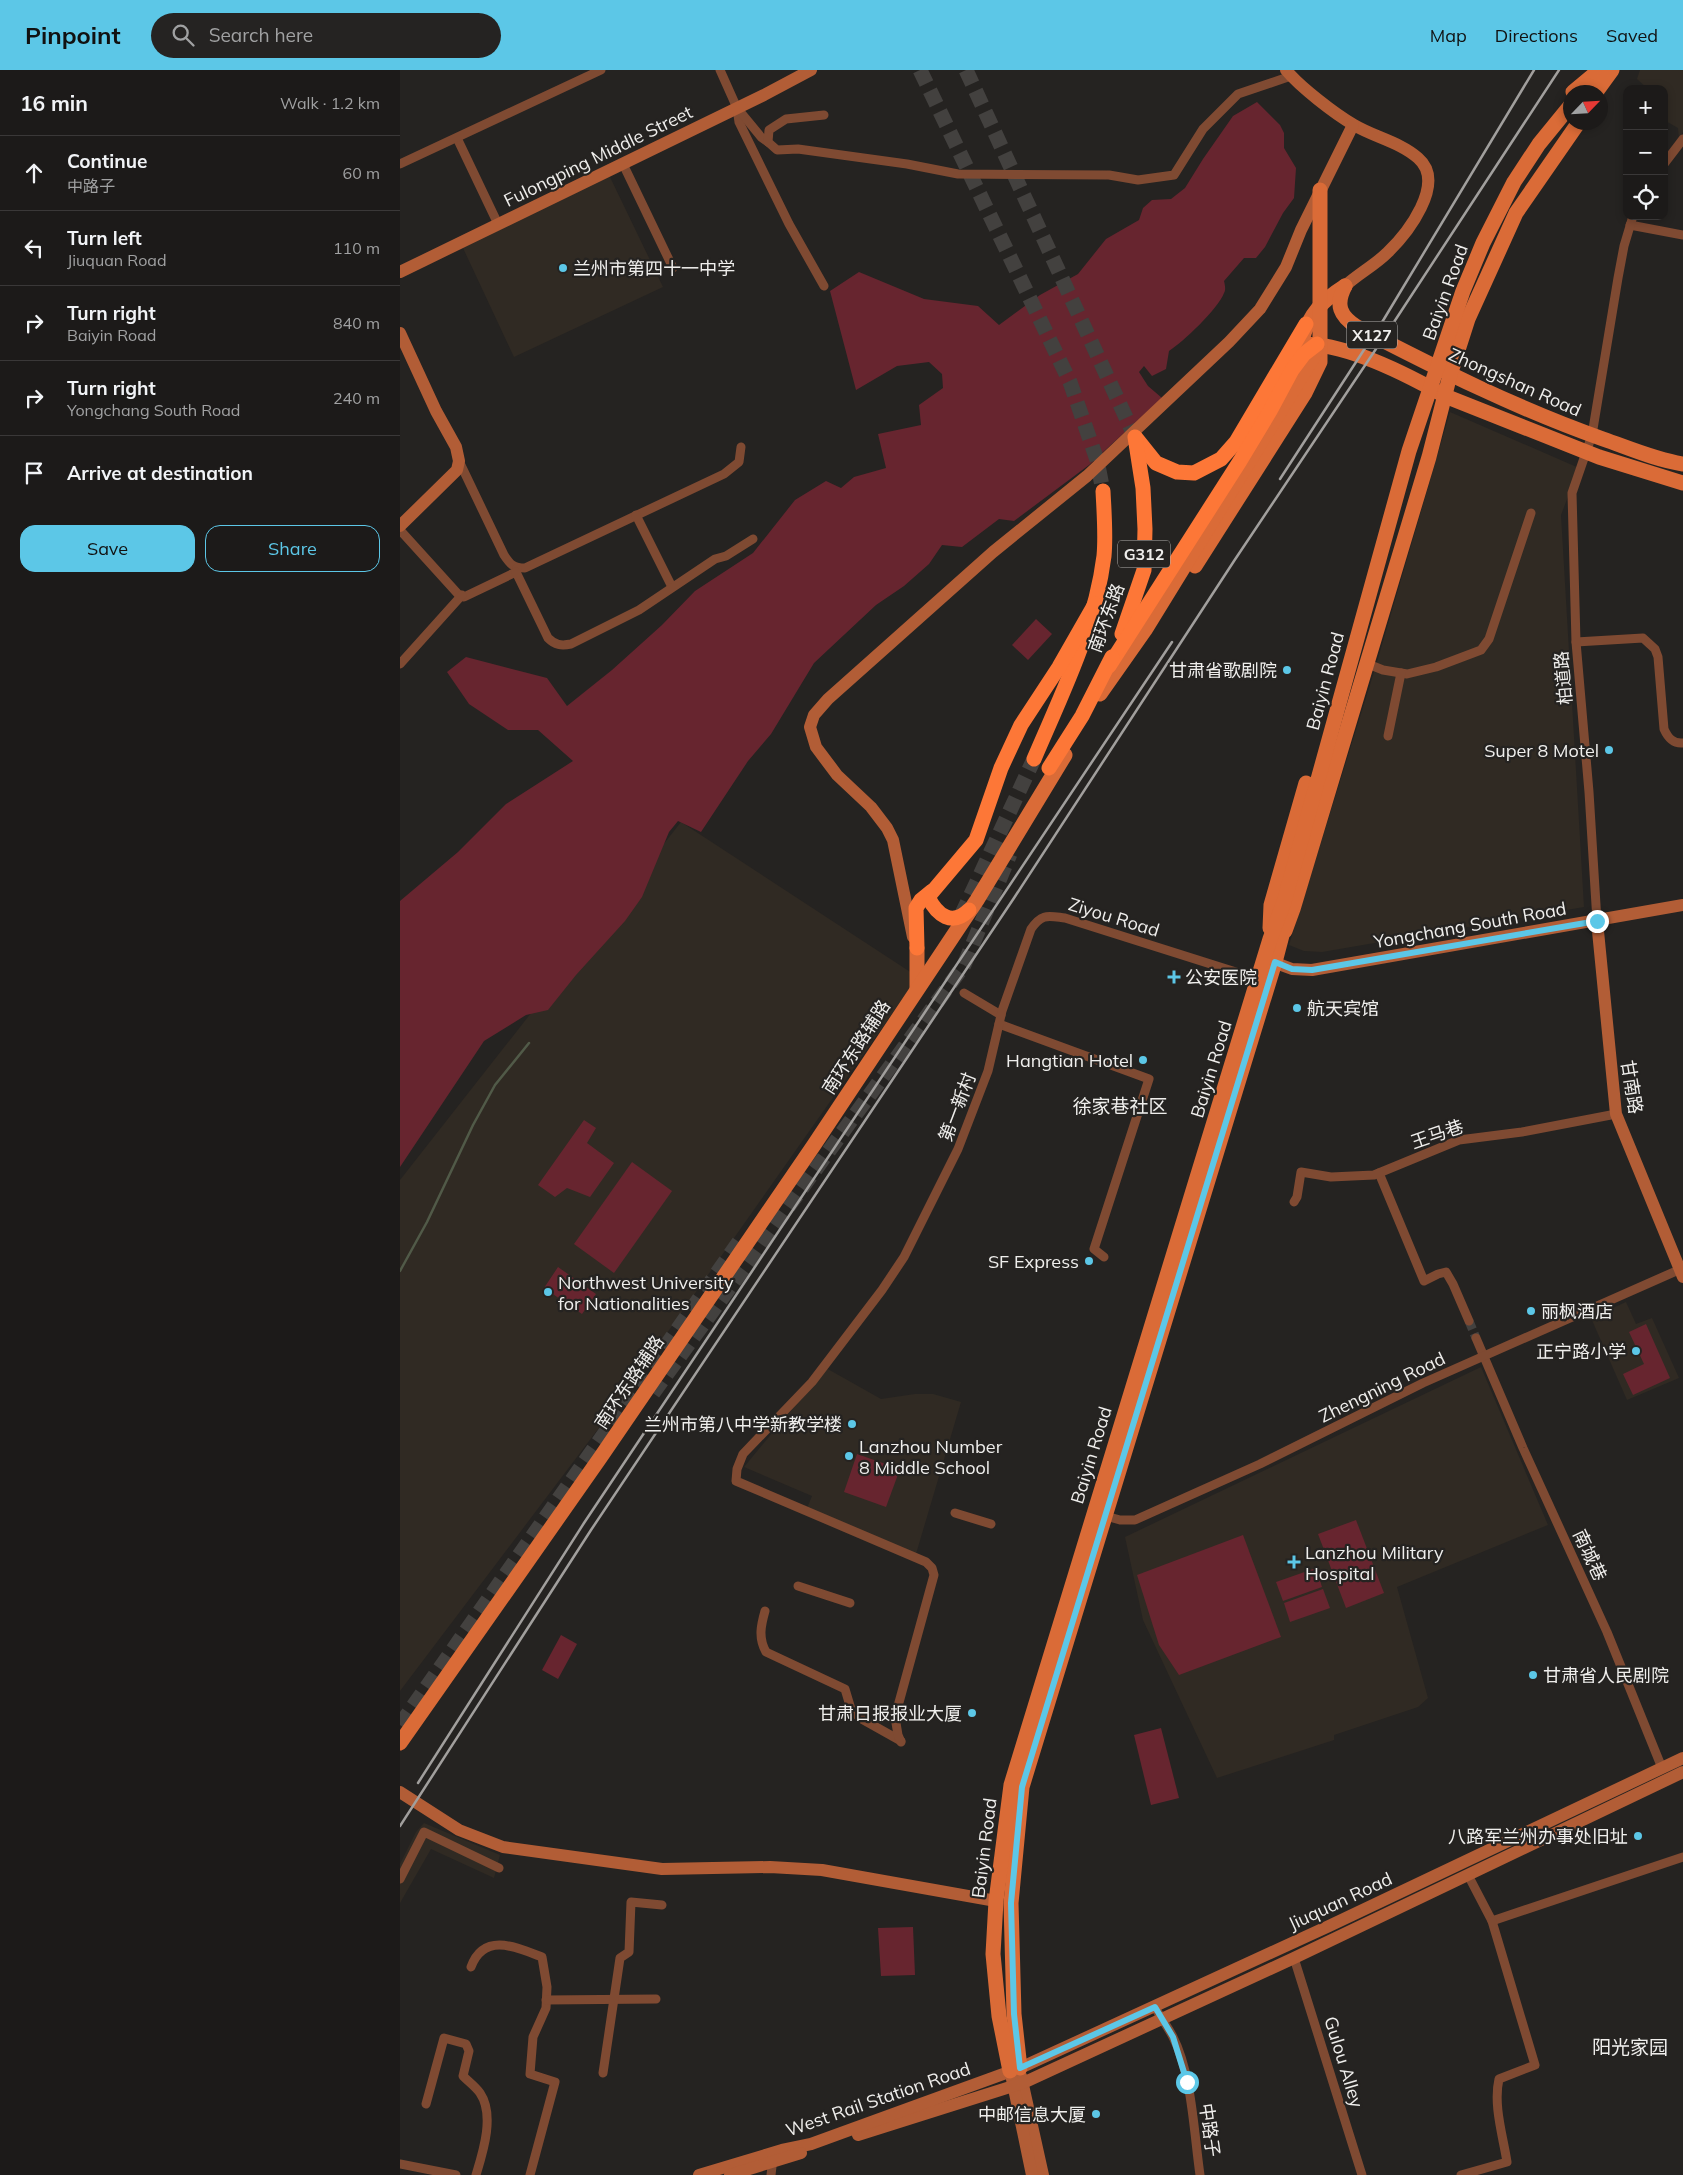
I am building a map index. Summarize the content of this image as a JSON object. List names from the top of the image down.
{
  "streets": {
    "highway": ["G312", "南环东路"],
    "main road": [
      "Fulongping Middle Street",
      "Baiyin Road",
      "X127",
      "Zhongshan Road",
      "Yongchang South Road",
      "南环东路辅路",
      "甘南路",
      "Jiuquan Road",
      "West Rail Station Road"
    ],
    "street": [
      "柏道路",
      "Ziyou Road",
      "第一新村",
      "王马巷",
      "Zhengning Road",
      "南城巷",
      "Gulou Alley",
      "中路子"
    ]
  },
  "crossings": [
    ["Baiyin Road", "Ziyou Road"],
    ["Baiyin Road", "Yongchang South Road"],
    ["Baiyin Road", "Zhengning Road"],
    ["Baiyin Road", "Jiuquan Road"],
    ["Baiyin Road", "West Rail Station Road"],
    ["Zhongshan Road", "柏道路"],
    ["柏道路", "Yongchang South Road"],
    ["柏道路", "甘南路"],
    ["Ziyou Road", "第一新村"],
    ["Yongchang South Road", "甘南路"],
    ["甘南路", "王马巷"],
    ["甘南路", "Zhengning Road"],
    ["Zhengning Road", "南城巷"],
    ["南城巷", "Jiuquan Road"],
    ["Jiuquan Road", "Gulou Alley"],
    ["Jiuquan Road", "West Rail Station Road"],
    ["Jiuquan Road", "中路子"]
  ],
  "districts": ["徐家巷社区", "阳光家园"],
  "places": {
    "other": [
      "兰州市第四十一中学",
      "甘肃省歌剧院",
      "Super 8 Motel",
      "航天宾馆",
      "Hangtian Hotel",
      "SF Express",
      "Northwest University for Nationalities",
      "丽枫酒店",
      "正宁路小学",
      "兰州市第八中学新教学楼",
      "Lanzhou Number 8 Middle School",
      "甘肃省人民剧院",
      "甘肃日报报业大厦",
      "八路军兰州办事处旧址",
      "中邮信息大厦"
    ],
    "health": ["公安医院", "Lanzhou Military Hospital"]
  },
  "north": "top right",
  "page": {
    "header": "Pinpoint",
    "search": "Search here",
    "nav": ["Map", "Directions", "Saved"],
    "heading": ["16 min", "Walk · 1.2 km"],
    "map_buttons": ["+", "−"],
    "list": [
      ["Continue", "中路子", "60 m"],
      ["Turn left", "Jiuquan Road", "110 m"],
      ["Turn right", "Baiyin Road", "840 m"],
      ["Turn right", "Yongchang South Road", "240 m"],
      "Arrive at destination"
    ],
    "buttons": ["Save", "Share"]
  }
}
